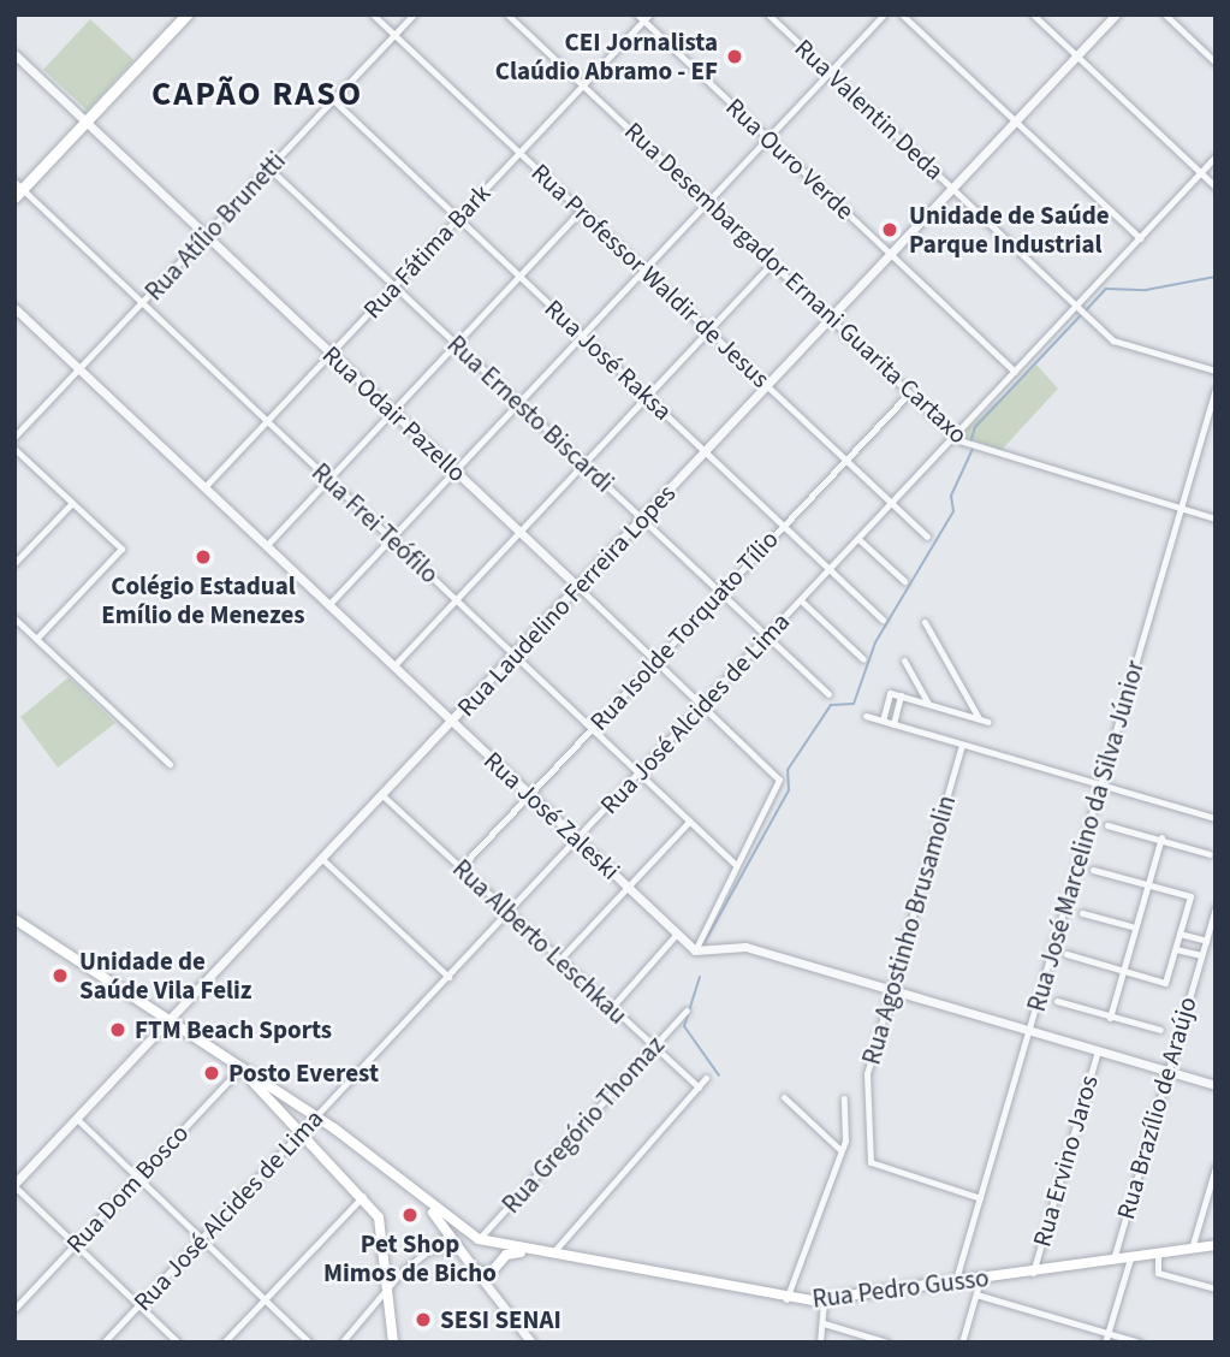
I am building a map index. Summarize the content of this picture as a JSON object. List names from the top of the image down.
{
  "streets": {
    "main road": ["Rua Pedro Gusso"],
    "street": [
      "Rua Valentin Deda",
      "Rua Ouro Verde",
      "Rua Atílio Brunetti",
      "Rua Fátima Bark",
      "Rua Professor Waldir de Jesus",
      "Rua Desembargador Ernani Guarita Cartaxo",
      "Rua José Raksa",
      "Rua Odair Pazello",
      "Rua Ernesto Biscardi",
      "Rua Frei Teófilo",
      "Rua Laudelino Ferreira Lopes",
      "Rua Isolde Torquato Tílio",
      "Rua José Alcides de Lima",
      "Rua José Zaleski",
      "Rua José Marcelino da Silva Júnior",
      "Rua Agostinho Brusamolin",
      "Rua Alberto Leschkau",
      "Rua Brazílio de Araújo",
      "Rua Gregório Thomaz",
      "Rua Ervino Jaros",
      "Rua Dom Bosco"
    ]
  },
  "crossings": [
    ["Rua Valentin Deda", "Rua Laudelino Ferreira Lopes"],
    ["Rua Valentin Deda", "Rua José Alcides de Lima"],
    ["Rua Ouro Verde", "Rua Fátima Bark"],
    ["Rua Ouro Verde", "Rua Laudelino Ferreira Lopes"],
    ["Rua Ouro Verde", "Rua José Alcides de Lima"],
    ["Rua Atílio Brunetti", "Rua Professor Waldir de Jesus"],
    ["Rua Atílio Brunetti", "Rua José Raksa"],
    ["Rua Atílio Brunetti", "Rua Odair Pazello"],
    ["Rua Atílio Brunetti", "Rua Ernesto Biscardi"],
    ["Rua Atílio Brunetti", "Rua Frei Teófilo"],
    ["Rua Atílio Brunetti", "Rua José Zaleski"],
    ["Rua Fátima Bark", "Rua Professor Waldir de Jesus"],
    ["Rua Fátima Bark", "Rua Desembargador Ernani Guarita Cartaxo"],
    ["Rua Fátima Bark", "Rua José Raksa"],
    ["Rua Fátima Bark", "Rua Odair Pazello"],
    ["Rua Fátima Bark", "Rua Ernesto Biscardi"],
    ["Rua Fátima Bark", "Rua Frei Teófilo"],
    ["Rua Fátima Bark", "Rua José Zaleski"],
    ["Rua Professor Waldir de Jesus", "Rua Laudelino Ferreira Lopes"],
    ["Rua Professor Waldir de Jesus", "Rua Isolde Torquato Tílio"],
    ["Rua Professor Waldir de Jesus", "Rua José Alcides de Lima"],
    ["Rua Desembargador Ernani Guarita Cartaxo", "Rua Laudelino Ferreira Lopes"],
    ["Rua Desembargador Ernani Guarita Cartaxo", "Rua Isolde Torquato Tílio"],
    ["Rua Desembargador Ernani Guarita Cartaxo", "Rua José Alcides de Lima"],
    ["Rua Desembargador Ernani Guarita Cartaxo", "Rua José Marcelino da Silva Júnior"],
    ["Rua José Raksa", "Rua Laudelino Ferreira Lopes"],
    ["Rua José Raksa", "Rua Isolde Torquato Tílio"],
    ["Rua José Raksa", "Rua José Alcides de Lima"],
    ["Rua Odair Pazello", "Rua Frei Teófilo"],
    ["Rua Odair Pazello", "Rua Laudelino Ferreira Lopes"],
    ["Rua Odair Pazello", "Rua Isolde Torquato Tílio"],
    ["Rua Odair Pazello", "Rua José Alcides de Lima"],
    ["Rua Ernesto Biscardi", "Rua Laudelino Ferreira Lopes"],
    ["Rua Ernesto Biscardi", "Rua Isolde Torquato Tílio"],
    ["Rua Ernesto Biscardi", "Rua José Alcides de Lima"],
    ["Rua Frei Teófilo", "Rua Laudelino Ferreira Lopes"],
    ["Rua Frei Teófilo", "Rua Isolde Torquato Tílio"],
    ["Rua Frei Teófilo", "Rua José Alcides de Lima"],
    ["Rua Laudelino Ferreira Lopes", "Rua José Zaleski"],
    ["Rua Laudelino Ferreira Lopes", "Rua Alberto Leschkau"],
    ["Rua Laudelino Ferreira Lopes", "Rua Pedro Gusso"],
    ["Rua Isolde Torquato Tílio", "Rua José Zaleski"],
    ["Rua Isolde Torquato Tílio", "Rua Alberto Leschkau"],
    ["Rua José Alcides de Lima", "Rua José Zaleski"],
    ["Rua José Alcides de Lima", "Rua Alberto Leschkau"],
    ["Rua José Alcides de Lima", "Rua Pedro Gusso"],
    ["Rua José Marcelino da Silva Júnior", "Rua Agostinho Brusamolin"],
    ["Rua José Marcelino da Silva Júnior", "Rua Pedro Gusso"],
    ["Rua Alberto Leschkau", "Rua Gregório Thomaz"],
    ["Rua Brazílio de Araújo", "Rua Pedro Gusso"],
    ["Rua Gregório Thomaz", "Rua Pedro Gusso"],
    ["Rua Ervino Jaros", "Rua Pedro Gusso"],
    ["Rua Dom Bosco", "Rua Pedro Gusso"]
  ],
  "districts": ["CAPÃO RASO"],
  "places": [
    "CEI Jornalista Claúdio Abramo - EF",
    "Unidade de Saúde Parque Industrial",
    "Colégio Estadual Emílio de Menezes",
    "Unidade de Saúde Vila Feliz",
    "FTM Beach Sports",
    "Posto Everest",
    "Pet Shop Mimos de Bicho",
    "SESI SENAI"
  ]
}
